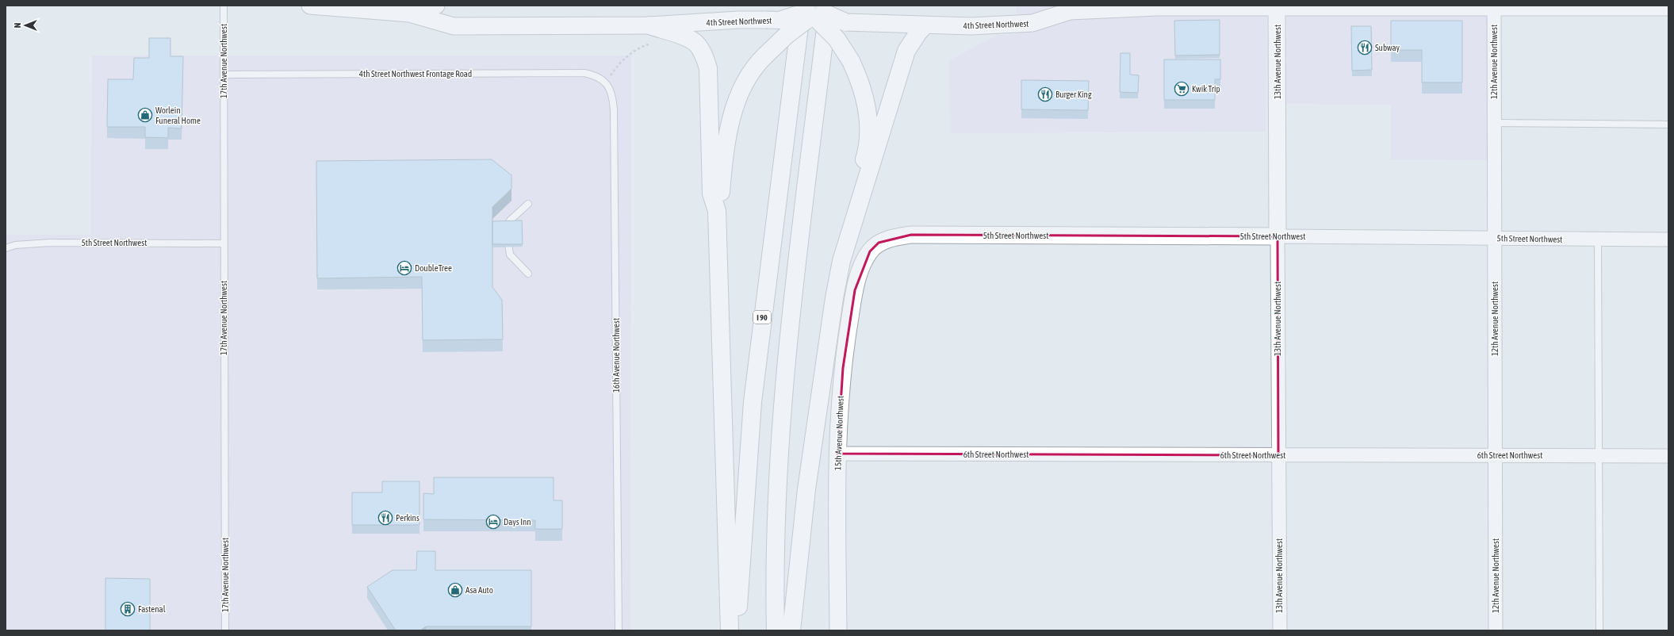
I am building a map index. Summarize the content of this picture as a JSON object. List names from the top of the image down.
{
  "streets": {
    "highway": ["I 90"],
    "street": [
      "4th Street Northwest",
      "13th Avenue Northwest",
      "12th Avenue Northwest",
      "5th Street Northwest",
      "15th Avenue Northwest",
      "6th Street Northwest"
    ],
    "lane": ["17th Avenue Northwest", "4th Street Northwest Frontage Road", "16th Avenue Northwest"]
  },
  "crossings": [
    ["4th Street Northwest", "13th Avenue Northwest"],
    ["4th Street Northwest", "12th Avenue Northwest"],
    ["17th Avenue Northwest", "4th Street Northwest Frontage Road"],
    ["17th Avenue Northwest", "5th Street Northwest"],
    ["13th Avenue Northwest", "5th Street Northwest"],
    ["13th Avenue Northwest", "6th Street Northwest"],
    ["12th Avenue Northwest", "5th Street Northwest"],
    ["12th Avenue Northwest", "6th Street Northwest"],
    ["4th Street Northwest Frontage Road", "16th Avenue Northwest"],
    ["5th Street Northwest", "15th Avenue Northwest"],
    ["15th Avenue Northwest", "6th Street Northwest"]
  ],
  "places": {
    "restaurant": ["Subway", "Burger King", "Perkins"],
    "supermarket": ["Kwik Trip"],
    "shop": ["Worlein Funeral Home", "Asa Auto"],
    "hotel": ["DoubleTree", "Days Inn"],
    "building": ["Fastenal"]
  },
  "north": "left"
}
